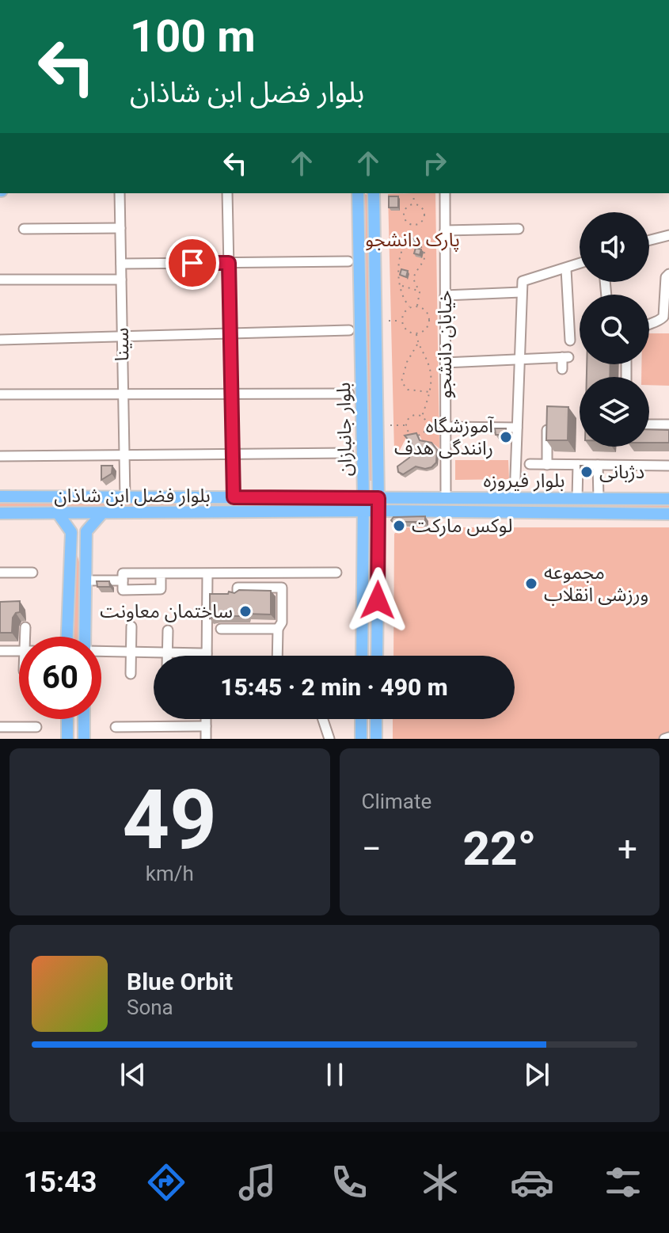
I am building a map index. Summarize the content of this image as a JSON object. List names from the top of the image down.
{
  "streets": {
    "main road": ["بلوار جانبازان", "بلوار فیروزه", "بلوار فضل ابن شاذان"],
    "street": ["سینا", "خیابان دانشجو"]
  },
  "crossings": [
    ["سینا", "بلوار فضل ابن شاذان"],
    ["خیابان دانشجو", "بلوار فیروزه"],
    ["بلوار جانبازان", "بلوار فیروزه"],
    ["بلوار جانبازان", "بلوار فضل ابن شاذان"],
    ["بلوار فیروزه", "بلوار فضل ابن شاذان"]
  ],
  "parks": ["پارک دانشجو"],
  "places": [
    "آموزشگاه رانندگی هدف",
    "دژبانی",
    "لوکس مارکت",
    "مجموعه ورزشی انقلاب",
    "ساختمان معاونت"
  ],
  "page": {
    "turn": ["100 m", "بلوار فضل ابن شاذان"],
    "limit": "60",
    "trip": "15:45 · 2 min · 490 m",
    "tile": [
      ["49", "km/h"],
      "Climate"
    ],
    "heat": ["−", "22°", "+"],
    "song": ["Blue Orbit", "Sona"],
    "tabs": "15:43"
  }
}
